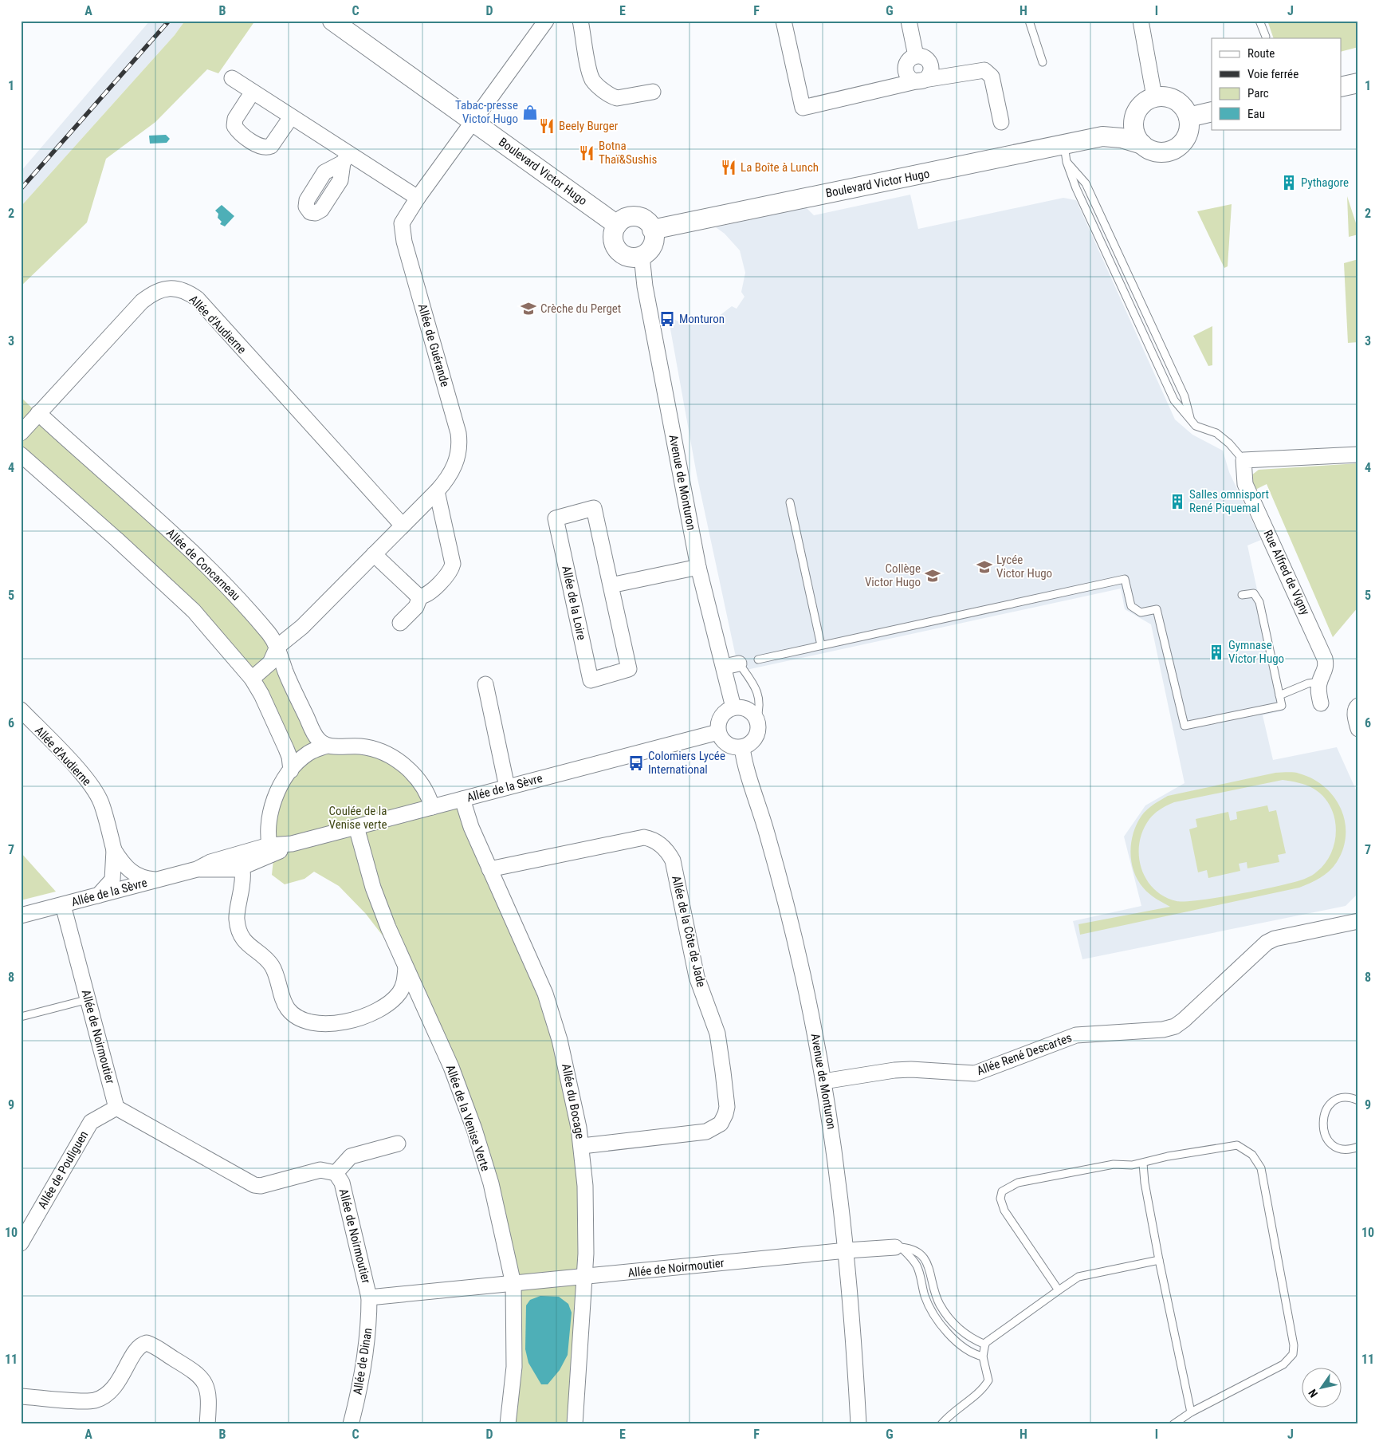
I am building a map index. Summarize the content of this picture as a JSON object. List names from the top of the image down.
{
  "streets": {
    "street": [
      "Boulevard Victor Hugo",
      "Allée d'Audierne",
      "Allée de Guérande",
      "Avenue de Monturon",
      "Allée de Concarneau",
      "Rue Alfred de Vigny",
      "Allée de la Loire",
      "Allée de la Sèvre",
      "Allée de la Côte de Jade",
      "Allée de Noirmoutier",
      "Allée René Descartes",
      "Allée du Bocage",
      "Allée de la Venise Verte",
      "Allée de Pouliguen",
      "Allée de Dinan"
    ]
  },
  "crossings": [
    ["Boulevard Victor Hugo", "Allée de Guérande"],
    ["Boulevard Victor Hugo", "Avenue de Monturon"],
    ["Allée d'Audierne", "Allée de Guérande"],
    ["Allée d'Audierne", "Allée de Concarneau"],
    ["Allée d'Audierne", "Allée de la Sèvre"],
    ["Allée de Guérande", "Allée de Concarneau"],
    ["Avenue de Monturon", "Allée de la Sèvre"],
    ["Avenue de Monturon", "Allée de Noirmoutier"],
    ["Avenue de Monturon", "Allée René Descartes"],
    ["Allée de la Sèvre", "Allée de Noirmoutier"],
    ["Allée de la Sèvre", "Allée du Bocage"],
    ["Allée de la Sèvre", "Allée de la Venise Verte"],
    ["Allée de la Côte de Jade", "Allée du Bocage"],
    ["Allée de Noirmoutier", "Allée du Bocage"],
    ["Allée de Noirmoutier", "Allée de la Venise Verte"],
    ["Allée de Noirmoutier", "Allée de Pouliguen"],
    ["Allée de Noirmoutier", "Allée de Dinan"]
  ],
  "parks": ["Coulée de la Venise verte"],
  "places": {
    "shop": ["Tabac-presse Victor Hugo"],
    "restaurant": ["Beely Burger", "Botna Thaï&Sushis", "La Boîte à Lunch"],
    "building": ["Pythagore", "Salles omnisport René Piquemal", "Gymnase Victor Hugo"],
    "school or university": ["Crèche du Perget", "Lycée Victor Hugo", "Collège Victor Hugo"],
    "bus stop": ["Monturon", "Colomiers Lycée International"]
  },
  "legend": [
    "Route",
    "Voie ferrée",
    "Parc",
    "Eau"
  ],
  "north": "bottom left",
  "grid": {
    "columns": [
      "A",
      "B",
      "C",
      "D",
      "E",
      "F",
      "G",
      "H",
      "I",
      "J"
    ],
    "rows": [
      "1",
      "2",
      "3",
      "4",
      "5",
      "6",
      "7",
      "8",
      "9",
      "10",
      "11"
    ]
  }
}
